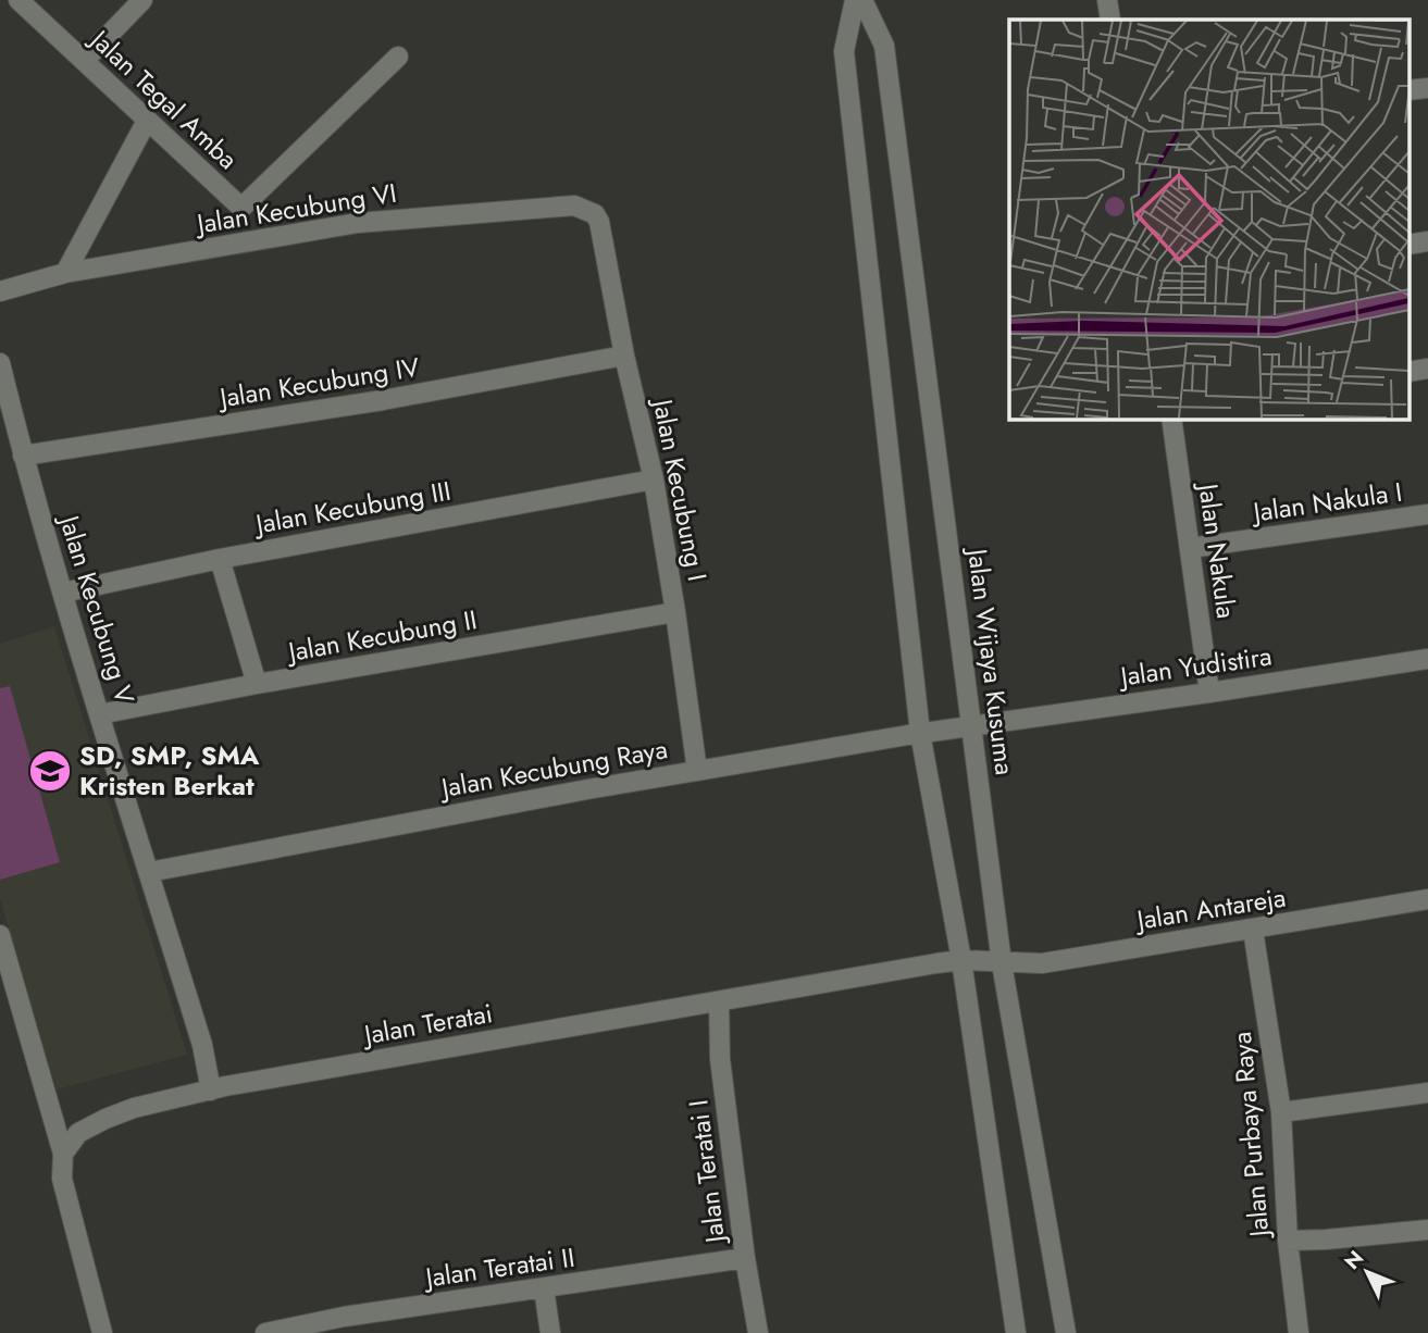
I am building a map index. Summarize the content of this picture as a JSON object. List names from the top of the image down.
{
  "streets": {
    "street": [
      "Jalan Tegal Amba",
      "Jalan Kecubung VI",
      "Jalan Kecubung IV",
      "Jalan Kecubung I",
      "Jalan Nakula I",
      "Jalan Kecubung III",
      "Jalan Nakula",
      "Jalan Kecubung V",
      "Jalan Kecubung II",
      "Jalan Wijaya Kusuma",
      "Jalan Yudistira",
      "Jalan Kecubung Raya",
      "Jalan Antareja",
      "Jalan Teratai",
      "Jalan Purbaya Raya",
      "Jalan Teratai I",
      "Jalan Teratai II"
    ]
  },
  "crossings": [
    ["Jalan Kecubung VI", "Jalan Kecubung I"],
    ["Jalan Kecubung IV", "Jalan Kecubung I"],
    ["Jalan Kecubung IV", "Jalan Kecubung V"],
    ["Jalan Kecubung I", "Jalan Kecubung III"],
    ["Jalan Kecubung I", "Jalan Kecubung II"],
    ["Jalan Kecubung I", "Jalan Kecubung Raya"],
    ["Jalan Nakula I", "Jalan Nakula"],
    ["Jalan Kecubung III", "Jalan Kecubung V"],
    ["Jalan Nakula", "Jalan Yudistira"],
    ["Jalan Kecubung V", "Jalan Kecubung II"],
    ["Jalan Kecubung V", "Jalan Kecubung Raya"],
    ["Jalan Kecubung V", "Jalan Teratai"],
    ["Jalan Wijaya Kusuma", "Jalan Yudistira"],
    ["Jalan Wijaya Kusuma", "Jalan Kecubung Raya"],
    ["Jalan Wijaya Kusuma", "Jalan Antareja"],
    ["Jalan Wijaya Kusuma", "Jalan Teratai"],
    ["Jalan Yudistira", "Jalan Kecubung Raya"],
    ["Jalan Antareja", "Jalan Teratai"],
    ["Jalan Antareja", "Jalan Purbaya Raya"],
    ["Jalan Teratai", "Jalan Teratai I"],
    ["Jalan Teratai I", "Jalan Teratai II"]
  ],
  "places": {
    "school or university": ["SD, SMP, SMA Kristen Berkat"]
  },
  "north": "top left"
}
